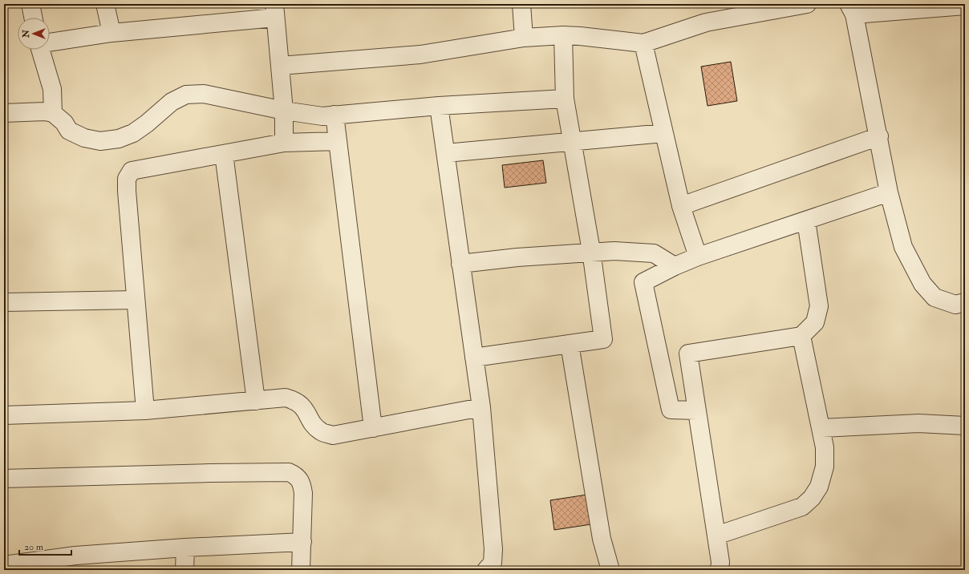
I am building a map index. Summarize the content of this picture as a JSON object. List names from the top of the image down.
{
  "scale_bar": "20 m",
  "north": "left"
}
